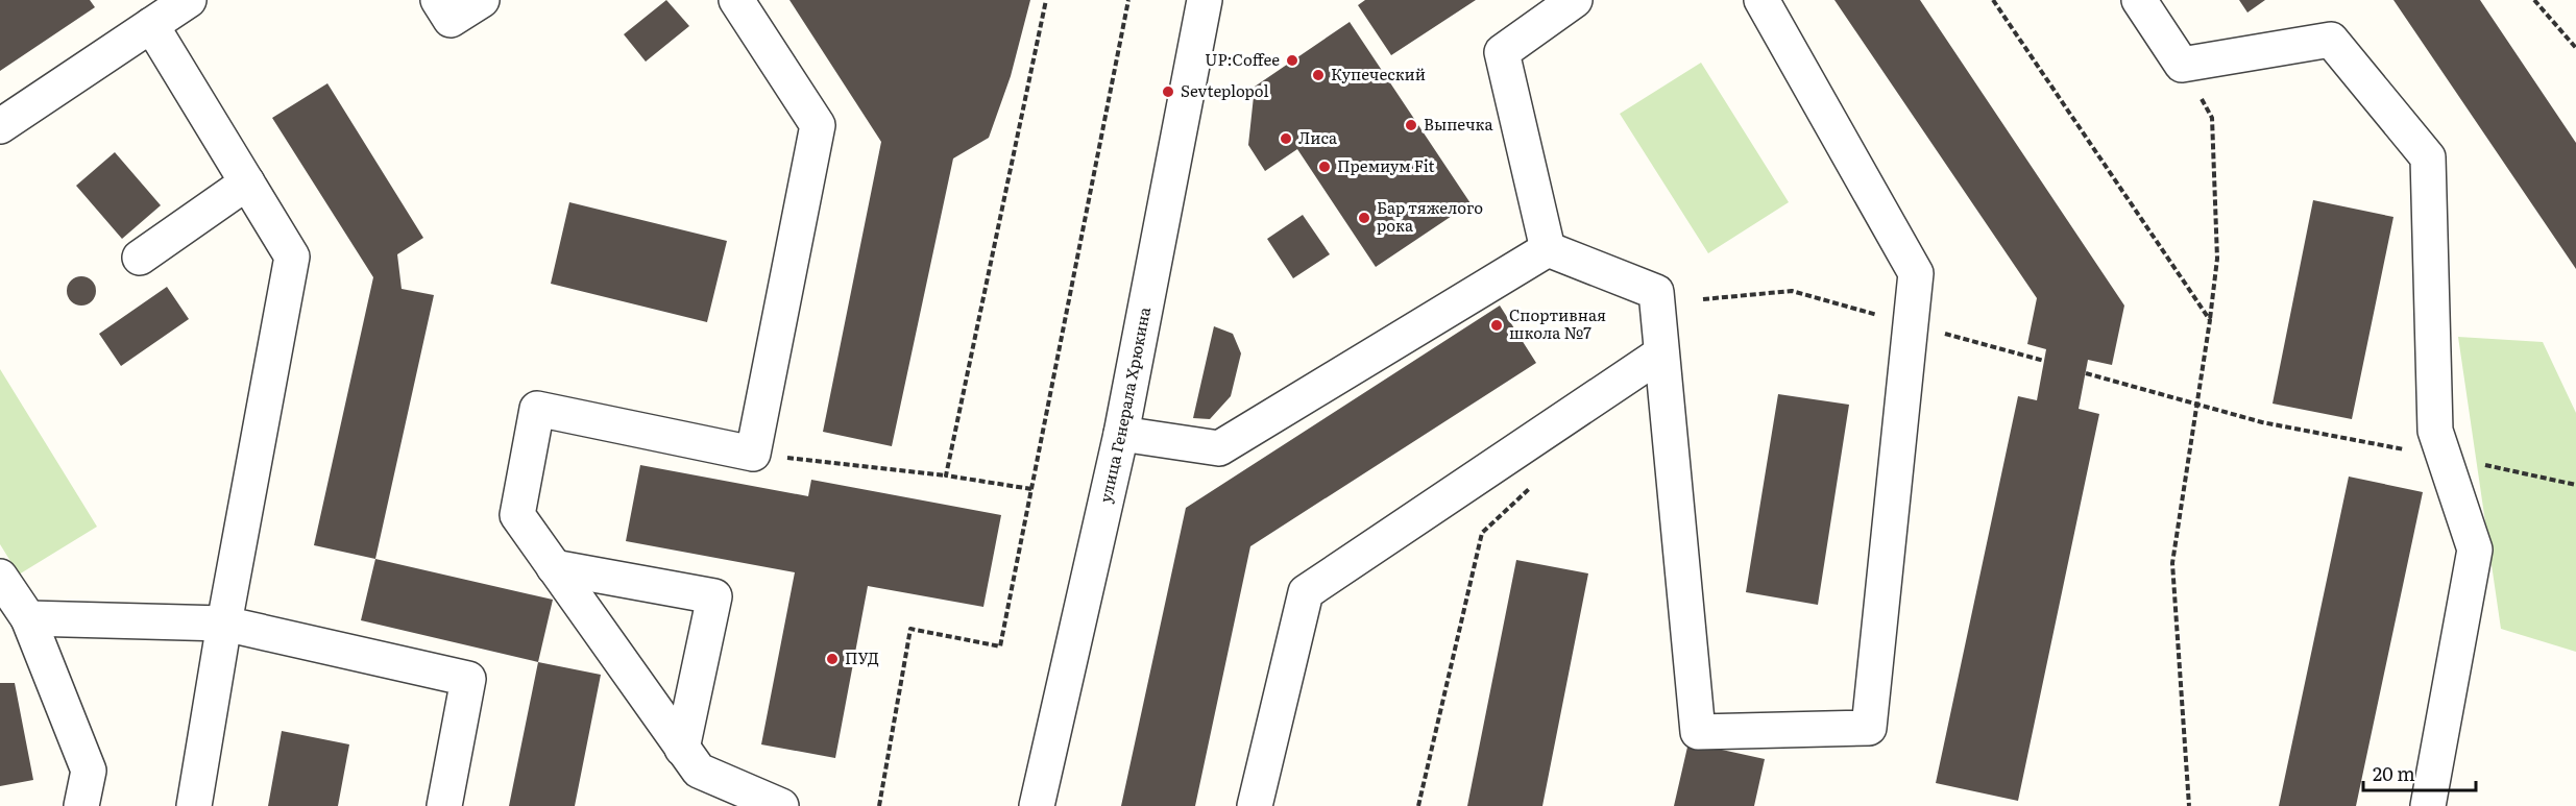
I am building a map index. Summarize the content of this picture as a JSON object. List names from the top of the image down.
{
  "streets": {
    "street": ["улица Генерала Хрюкина"]
  },
  "places": [
    "UP:Coffee",
    "Купеческий",
    "Sevteplopol",
    "Выпечка",
    "Лиса",
    "Премиум Fit",
    "Бар тяжелого рока",
    "Спортивная школа №7",
    "ПУД"
  ],
  "scale_bar": "20 m"
}
